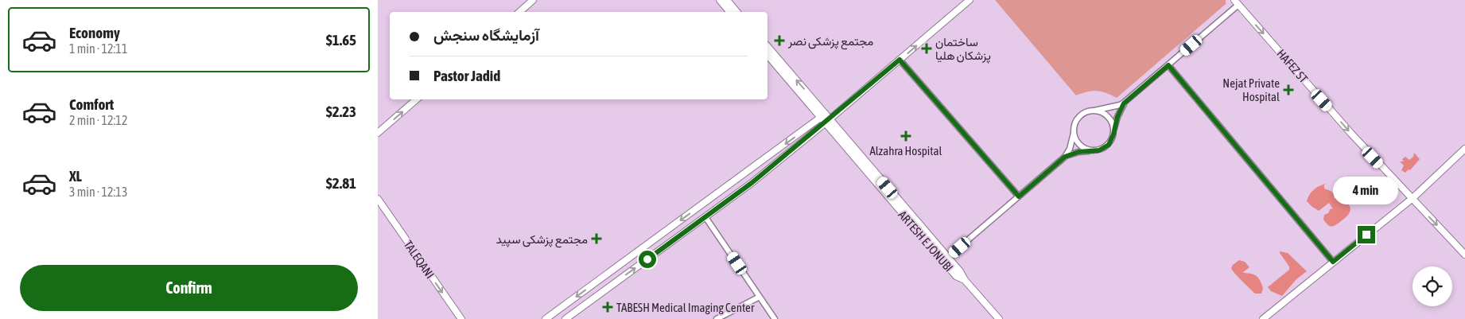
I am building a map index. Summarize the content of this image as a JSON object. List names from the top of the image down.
{
  "streets": {
    "main road": ["HAFEZ ST", "ARTESH E JONUBI", "TALEQANI"]
  },
  "one_way": ["HAFEZ ST", "TALEQANI"],
  "places": {
    "health": [
      "مجتمع پزشکی نصر",
      "ساختمان پزشکان هلیا",
      "Nejat Private Hospital",
      "Alzahra Hospital",
      "مجتمع پزشکی سپید",
      "TABESH Medical Imaging Center"
    ]
  },
  "page": {
    "list": [
      {
        "name": "Economy",
        "note": "1 min · 12:11",
        "value": "$1.65"
      },
      {
        "name": "Comfort",
        "note": "2 min · 12:12",
        "value": "$2.23"
      },
      {
        "name": "XL",
        "note": "3 min · 12:13",
        "value": "$2.81"
      }
    ],
    "banner": ["آزمایشگاه سنجش", "Pastor Jadid"],
    "bubble": "4 min",
    "buttons": "Confirm"
  }
}
